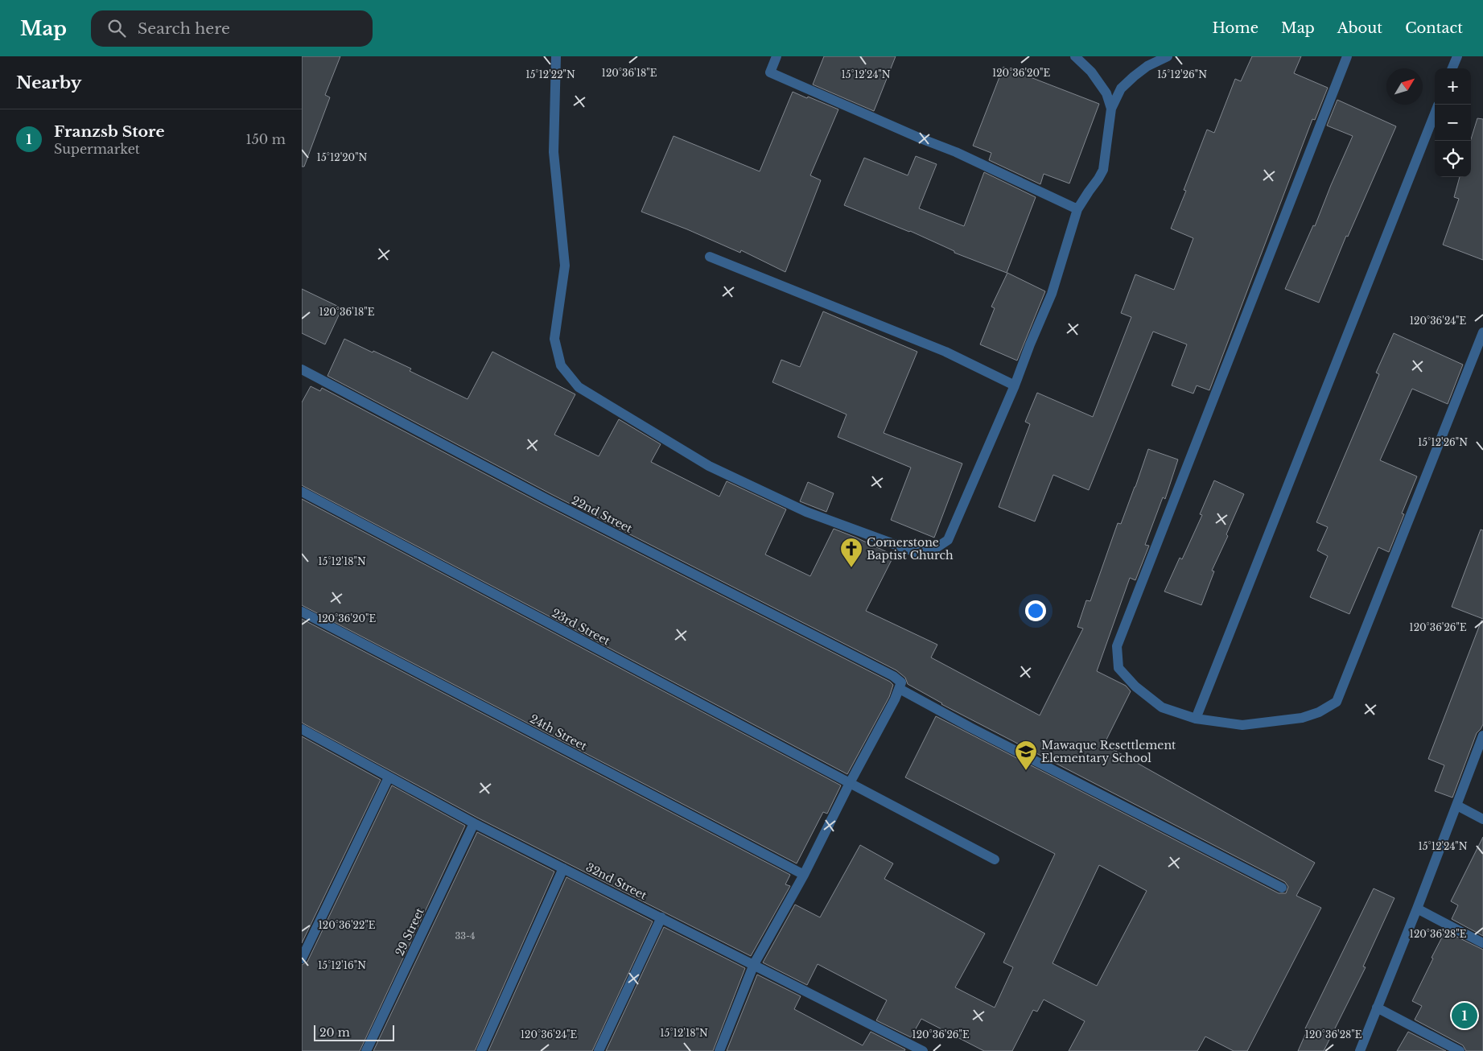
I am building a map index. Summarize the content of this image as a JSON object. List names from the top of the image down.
{
  "streets": {
    "street": [
      "22nd Street",
      "23rd Street",
      "24th Street",
      "32nd Street",
      "29 Street"
    ]
  },
  "crossings": [
    ["32nd Street", "29 Street"]
  ],
  "places": {
    "church": ["Cornerstone Baptist Church"],
    "school or university": ["Mawaque Resettlement Elementary School"]
  },
  "house_numbers": ["33-4"],
  "scale_bar": "20 m",
  "north": "top right",
  "page": {
    "header": "Map",
    "search": "Search here",
    "nav": [
      "Home",
      "Map",
      "About",
      "Contact"
    ],
    "heading": "Nearby",
    "map_buttons": ["+", "−"],
    "list": [
      {
        "mark": "1",
        "name": "Franzsb Store",
        "note": "Supermarket",
        "value": "150 m"
      }
    ],
    "pins": "1",
    "scale": "20 m"
  },
  "coordinates": [
    "120°36'18\"E",
    "120°36'20\"E",
    "15°12'24\"N",
    "15°12'26\"N",
    "15°12'22\"N",
    "15°12'20\"N",
    "120°36'24\"E",
    "15°12'18\"N",
    "120°36'26\"E",
    "120°36'22\"E",
    "120°36'28\"E",
    "15°12'16\"N"
  ]
}
